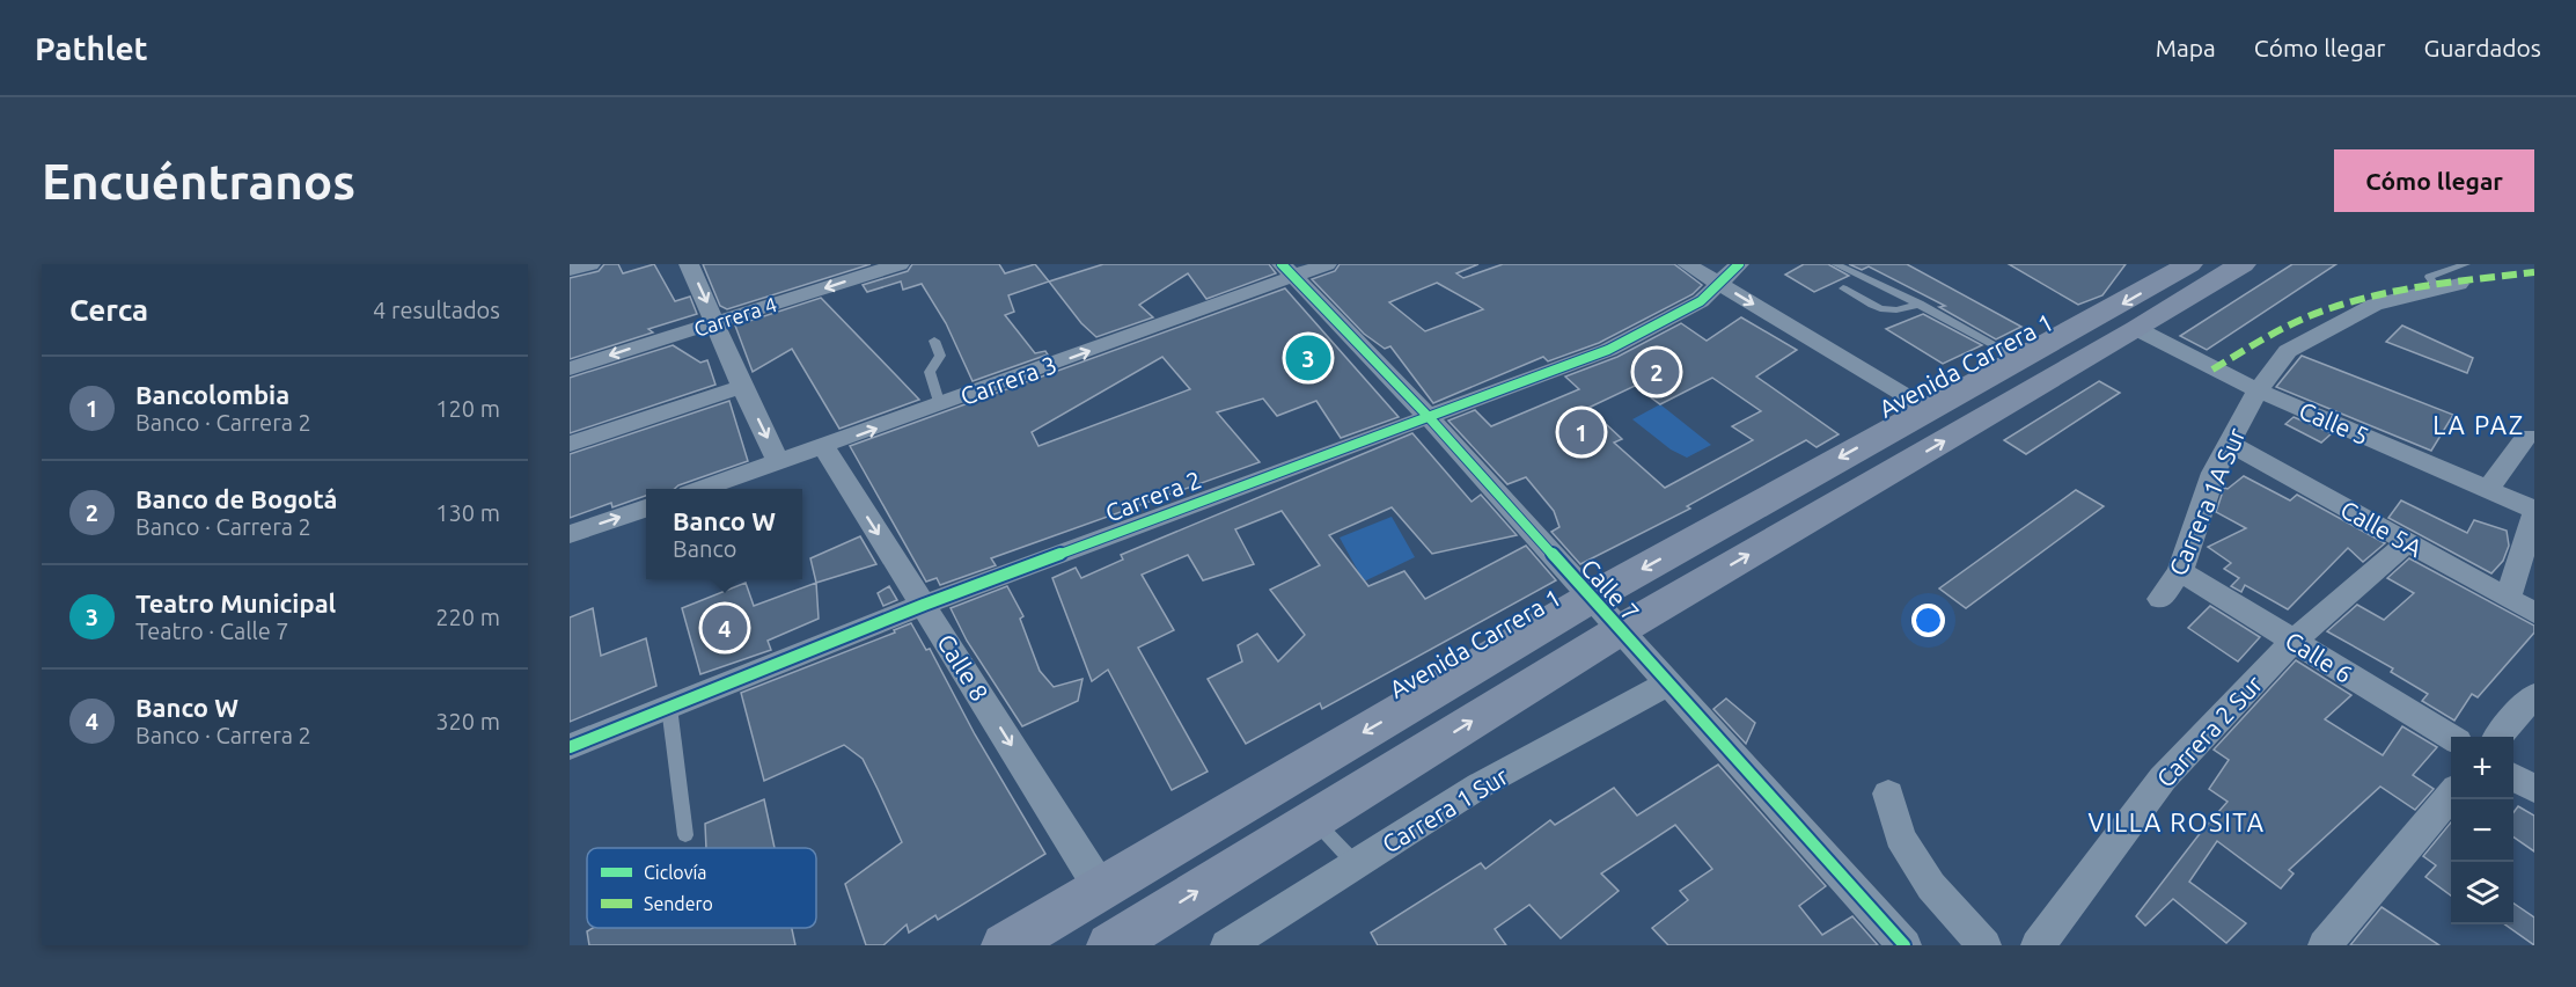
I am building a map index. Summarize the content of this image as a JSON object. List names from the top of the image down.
{
  "streets": {
    "main road": ["Avenida Carrera 1"],
    "street": [
      "Carrera 4",
      "Carrera 3",
      "Calle 5",
      "Carrera 2",
      "Carrera 1A Sur",
      "Calle 5A",
      "Calle 7",
      "Calle 6",
      "Calle 8",
      "Carrera 2 Sur",
      "Carrera 1 Sur"
    ]
  },
  "crossings": [
    ["Avenida Carrera 1", "Calle 7"],
    ["Avenida Carrera 1", "Calle 8"],
    ["Carrera 3", "Calle 7"],
    ["Carrera 3", "Calle 8"],
    ["Calle 5", "Carrera 1A Sur"],
    ["Carrera 2", "Calle 7"],
    ["Carrera 2", "Calle 8"],
    ["Carrera 1A Sur", "Calle 5A"],
    ["Carrera 1A Sur", "Calle 6"],
    ["Calle 5A", "Carrera 2 Sur"],
    ["Calle 7", "Carrera 1 Sur"],
    ["Calle 6", "Carrera 2 Sur"]
  ],
  "one_way": ["Carrera 3", "Calle 8"],
  "districts": ["LA PAZ", "VILLA ROSITA"],
  "legend": ["Ciclovía", "Sendero"],
  "page": {
    "header": "Pathlet",
    "nav": ["Mapa", "Cómo llegar", "Guardados"],
    "buttons": "Cómo llegar",
    "title": "Encuéntranos",
    "heading": ["Cerca", "4 resultados"],
    "pins": [
      "3",
      "2",
      "1",
      "4"
    ],
    "list": [
      {
        "mark": "1",
        "name": "Bancolombia",
        "note": "Banco · Carrera 2",
        "value": "120 m"
      },
      {
        "mark": "2",
        "name": "Banco de Bogotá",
        "note": "Banco · Carrera 2",
        "value": "130 m"
      },
      {
        "mark": "3",
        "name": "Teatro Municipal",
        "note": "Teatro · Calle 7",
        "value": "220 m"
      },
      {
        "mark": "4",
        "name": "Banco W",
        "note": "Banco · Carrera 2",
        "value": "320 m"
      }
    ],
    "popup": ["Banco W", "Banco"],
    "map_buttons": ["+", "−"]
  }
}
